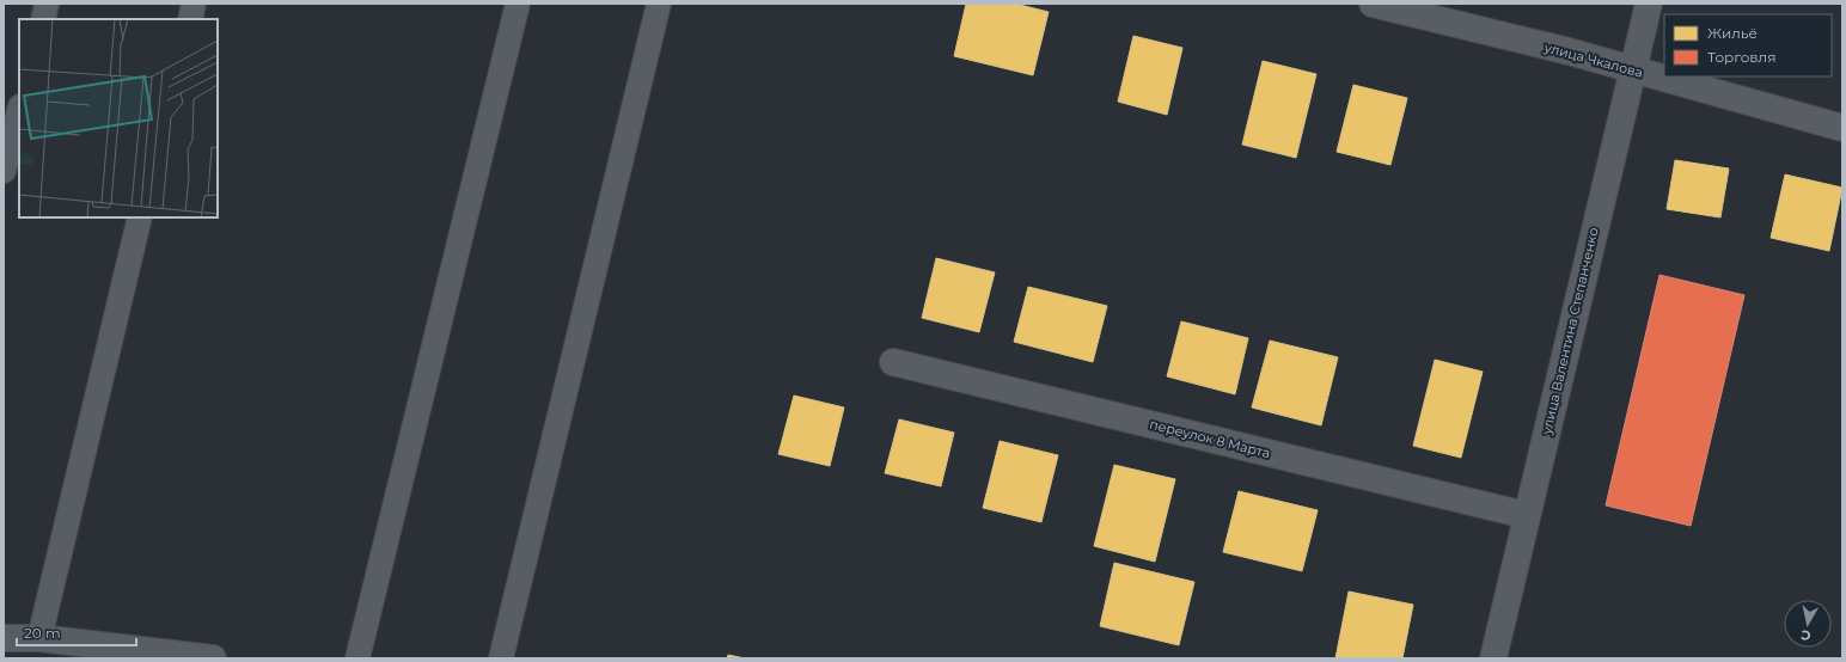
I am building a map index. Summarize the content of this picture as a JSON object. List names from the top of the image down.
{
  "streets": {
    "street": ["улица Чкалова", "улица Валентина Степанченко", "переулок 8 Марта"]
  },
  "crossings": [
    ["улица Чкалова", "улица Валентина Степанченко"],
    ["улица Валентина Степанченко", "переулок 8 Марта"]
  ],
  "legend": ["Жильё", "Торговля"],
  "scale_bar": "20 m",
  "north": "bottom"
}
